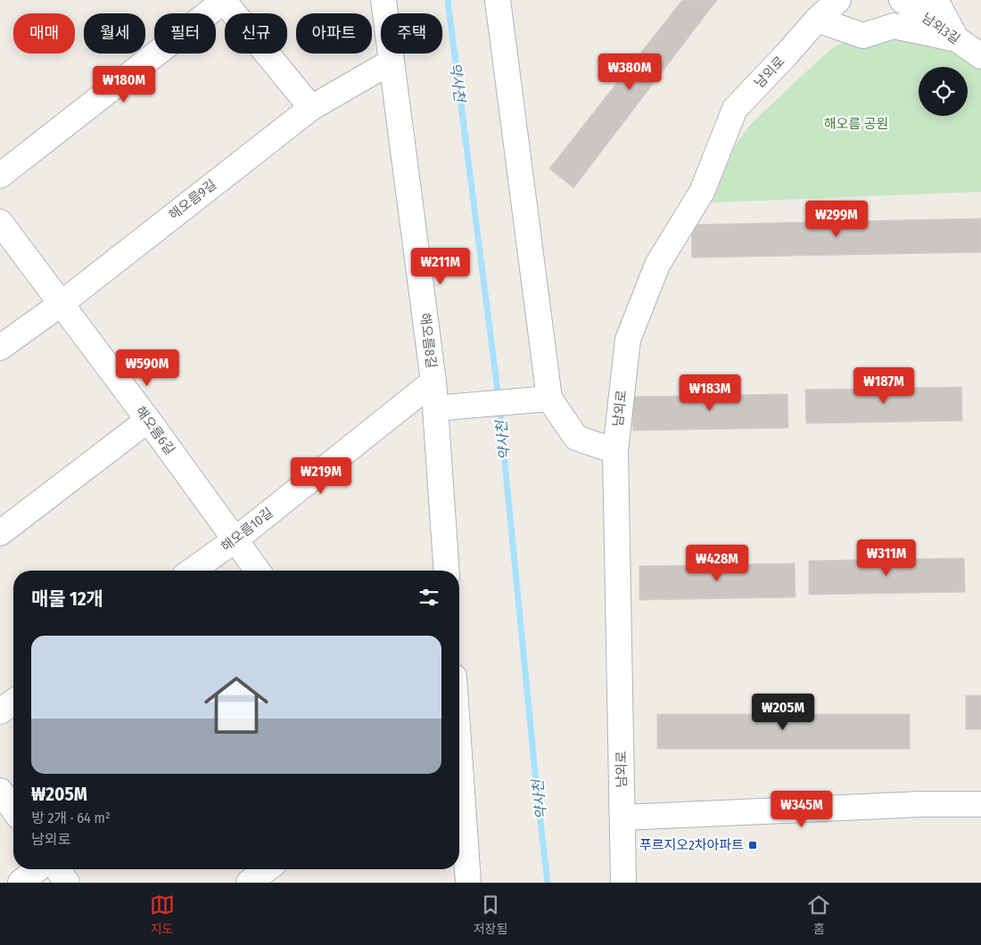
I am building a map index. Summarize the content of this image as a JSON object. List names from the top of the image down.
{
  "streets": {
    "street": [
      "남외3길",
      "남외로",
      "해오름9길",
      "해오름8길",
      "해오름6길",
      "해오름10길"
    ]
  },
  "crossings": [
    ["해오름9길", "해오름8길"],
    ["해오름9길", "해오름6길"],
    ["해오름8길", "해오름10길"],
    ["해오름6길", "해오름10길"]
  ],
  "water": ["약사천"],
  "parks": ["해오름 공원"],
  "places": {
    "transit": ["푸르지오2차아파트"]
  },
  "page": {
    "chip": [
      "매매",
      "월세",
      "필터",
      "신규",
      "아파트",
      "주택"
    ],
    "price": [
      "₩380M",
      "₩180M",
      "₩299M",
      "₩211M",
      "₩590M",
      "₩187M",
      "₩183M",
      "₩219M",
      "₩311M",
      "₩428M",
      "₩205M",
      "₩345M"
    ],
    "heading": "매물 12개",
    "list": [
      {
        "name": "₩205M",
        "note": "방 2개 · 64 m² · 남외로"
      }
    ],
    "tabs": ["지도", "저장됨", "홈"]
  }
}
